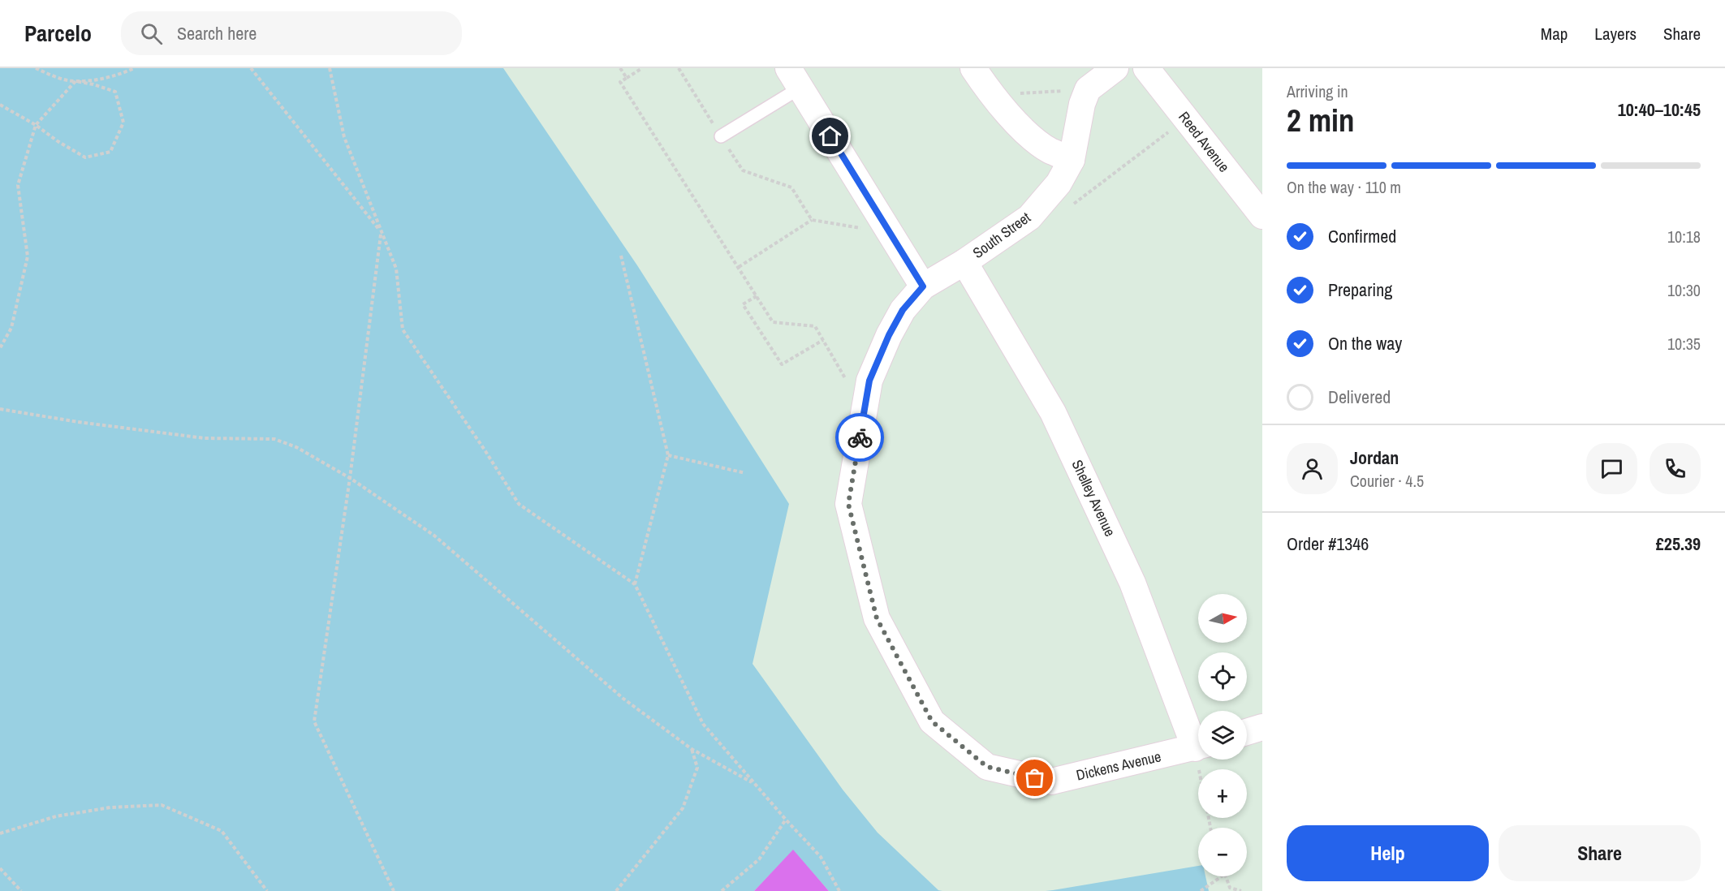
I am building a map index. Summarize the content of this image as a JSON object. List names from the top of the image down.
{
  "streets": {
    "street": [
      "Reed Avenue",
      "South Street",
      "Shelley Avenue",
      "Dickens Avenue"
    ]
  },
  "crossings": [
    ["South Street", "Shelley Avenue"],
    ["South Street", "Dickens Avenue"]
  ],
  "north": "right",
  "page": {
    "header": "Parcelo",
    "search": "Search here",
    "nav": ["Map", "Layers", "Share"],
    "heading": ["2 min", "Arriving in", "10:40–10:45"],
    "panel": [
      "Jordan",
      "Courier · 4.5",
      "Order #1346",
      "£25.39"
    ],
    "bar": "On the way · 110 m",
    "list": [
      ["Confirmed", "10:18"],
      ["Preparing", "10:30"],
      ["On the way", "10:35"],
      "Delivered"
    ],
    "map_buttons": ["+", "−"],
    "buttons": ["Help", "Share"]
  }
}
